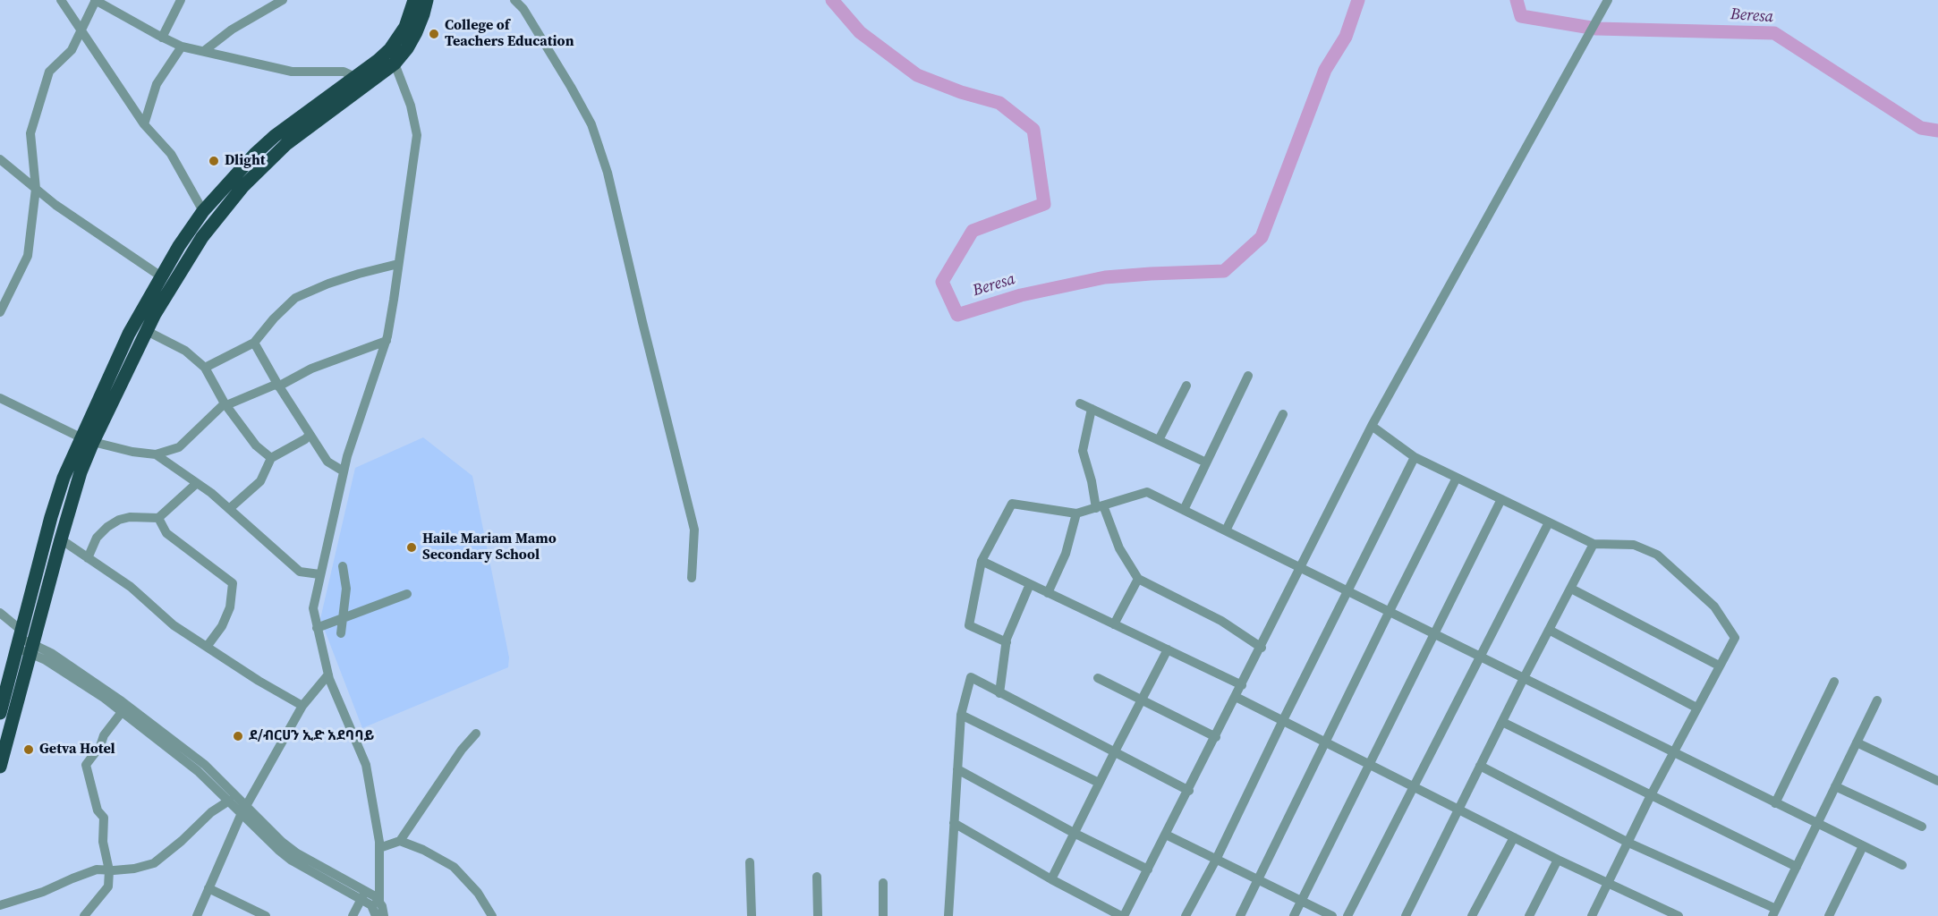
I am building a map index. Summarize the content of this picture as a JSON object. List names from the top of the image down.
{
  "water": ["Beresa"],
  "places": [
    "College of Teachers Education",
    "Dlight",
    "Haile Mariam Mamo Secondary School",
    "ደ/ብርሀን ኢድ አደባባይ",
    "Getva Hotel"
  ]
}
